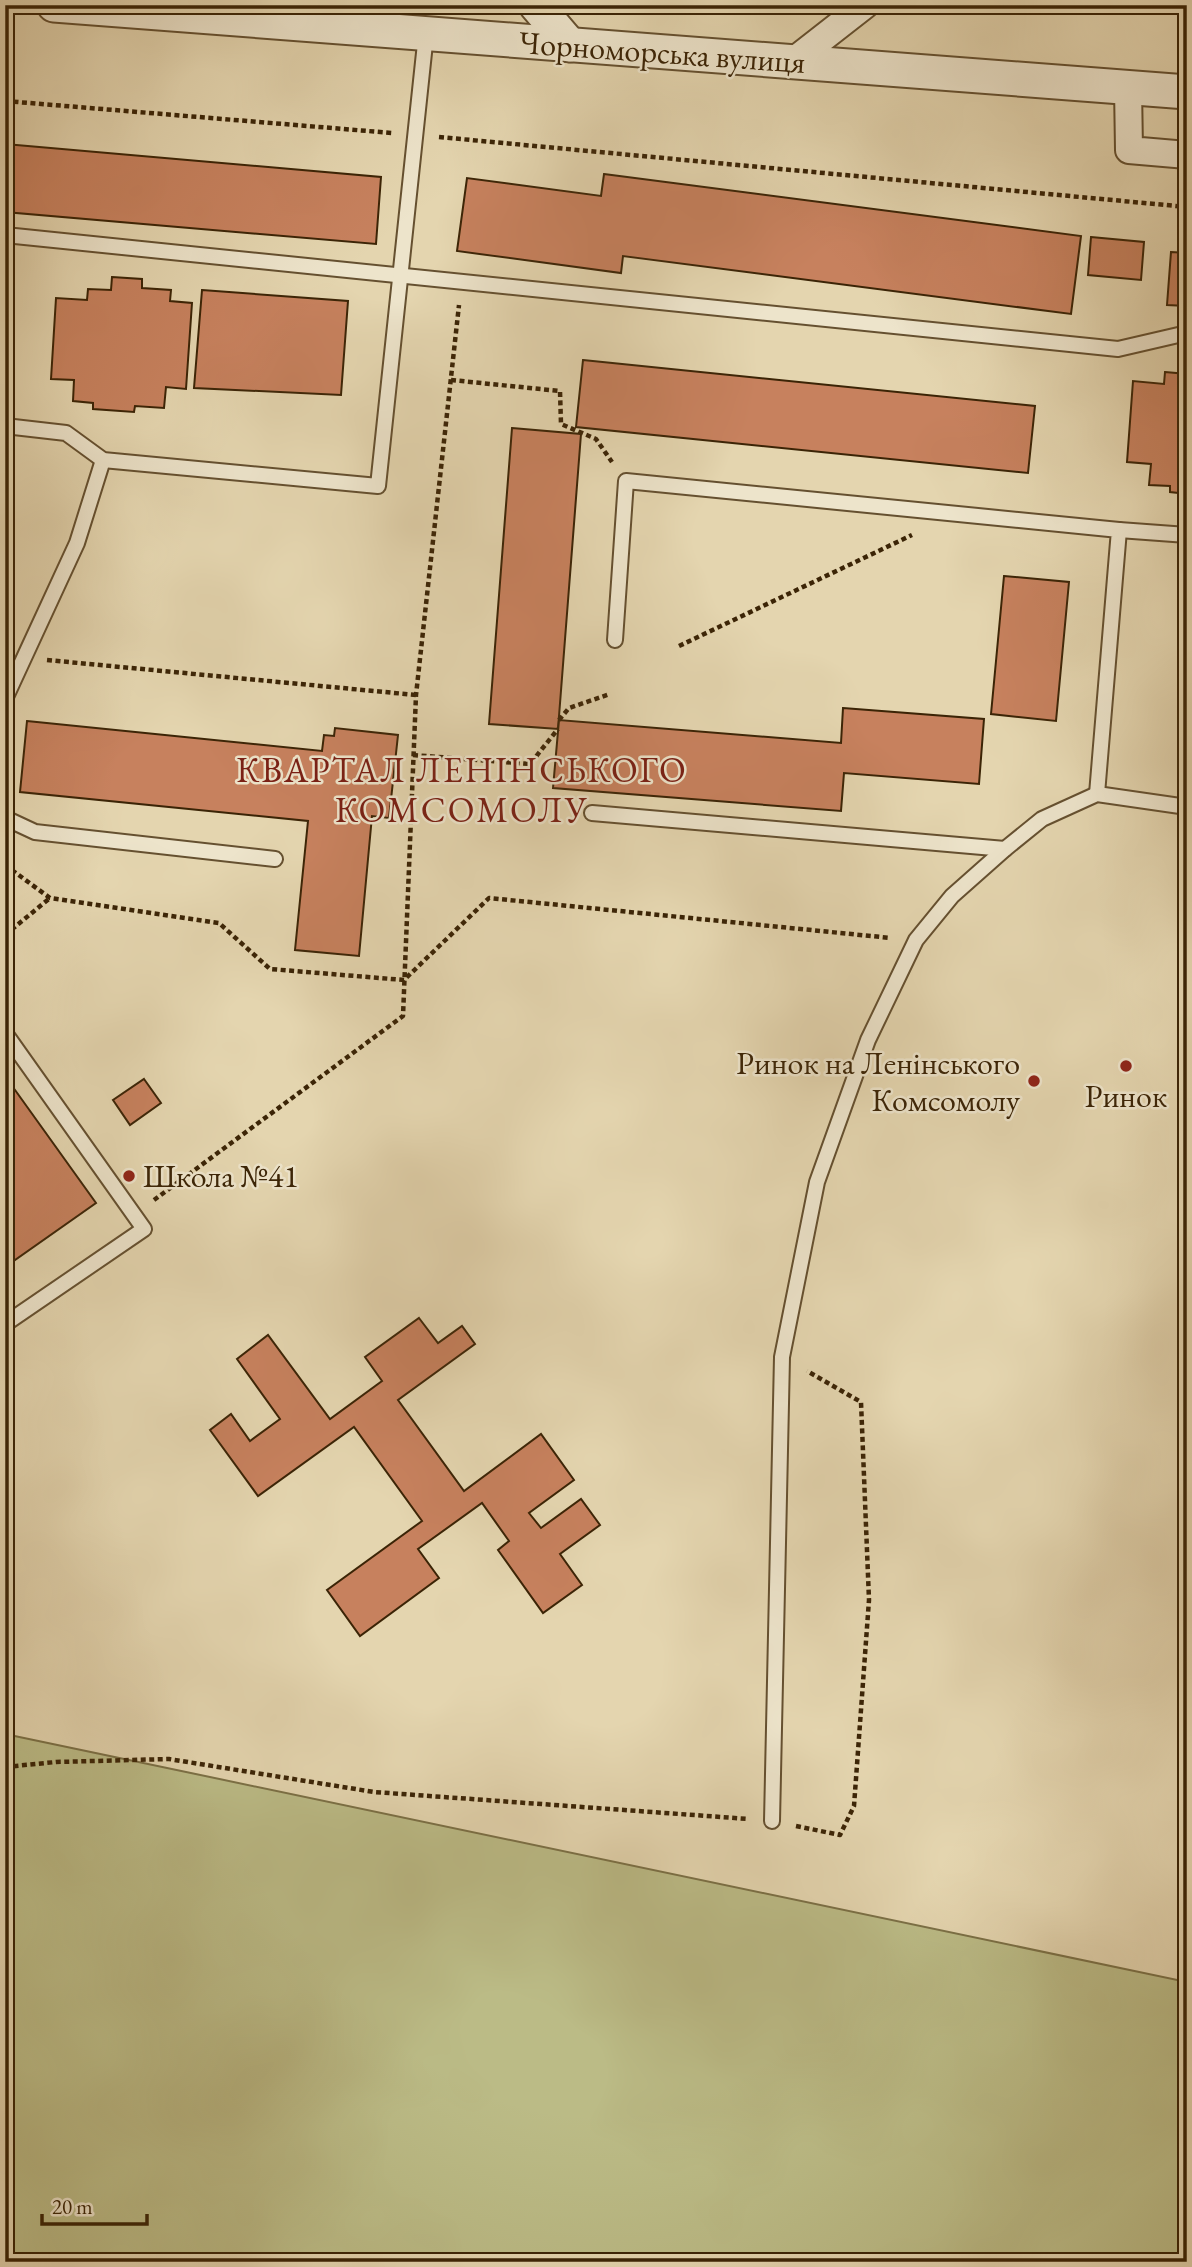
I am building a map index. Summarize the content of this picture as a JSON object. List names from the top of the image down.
{
  "streets": {
    "street": ["Чорноморська вулиця"]
  },
  "districts": ["КВАРТАЛ ЛЕНІНСЬКОГО КОМСОМОЛУ"],
  "places": ["Ринок", "Ринок на Ленінського Комсомолу", "Школа №41"],
  "scale_bar": "20 m"
}
